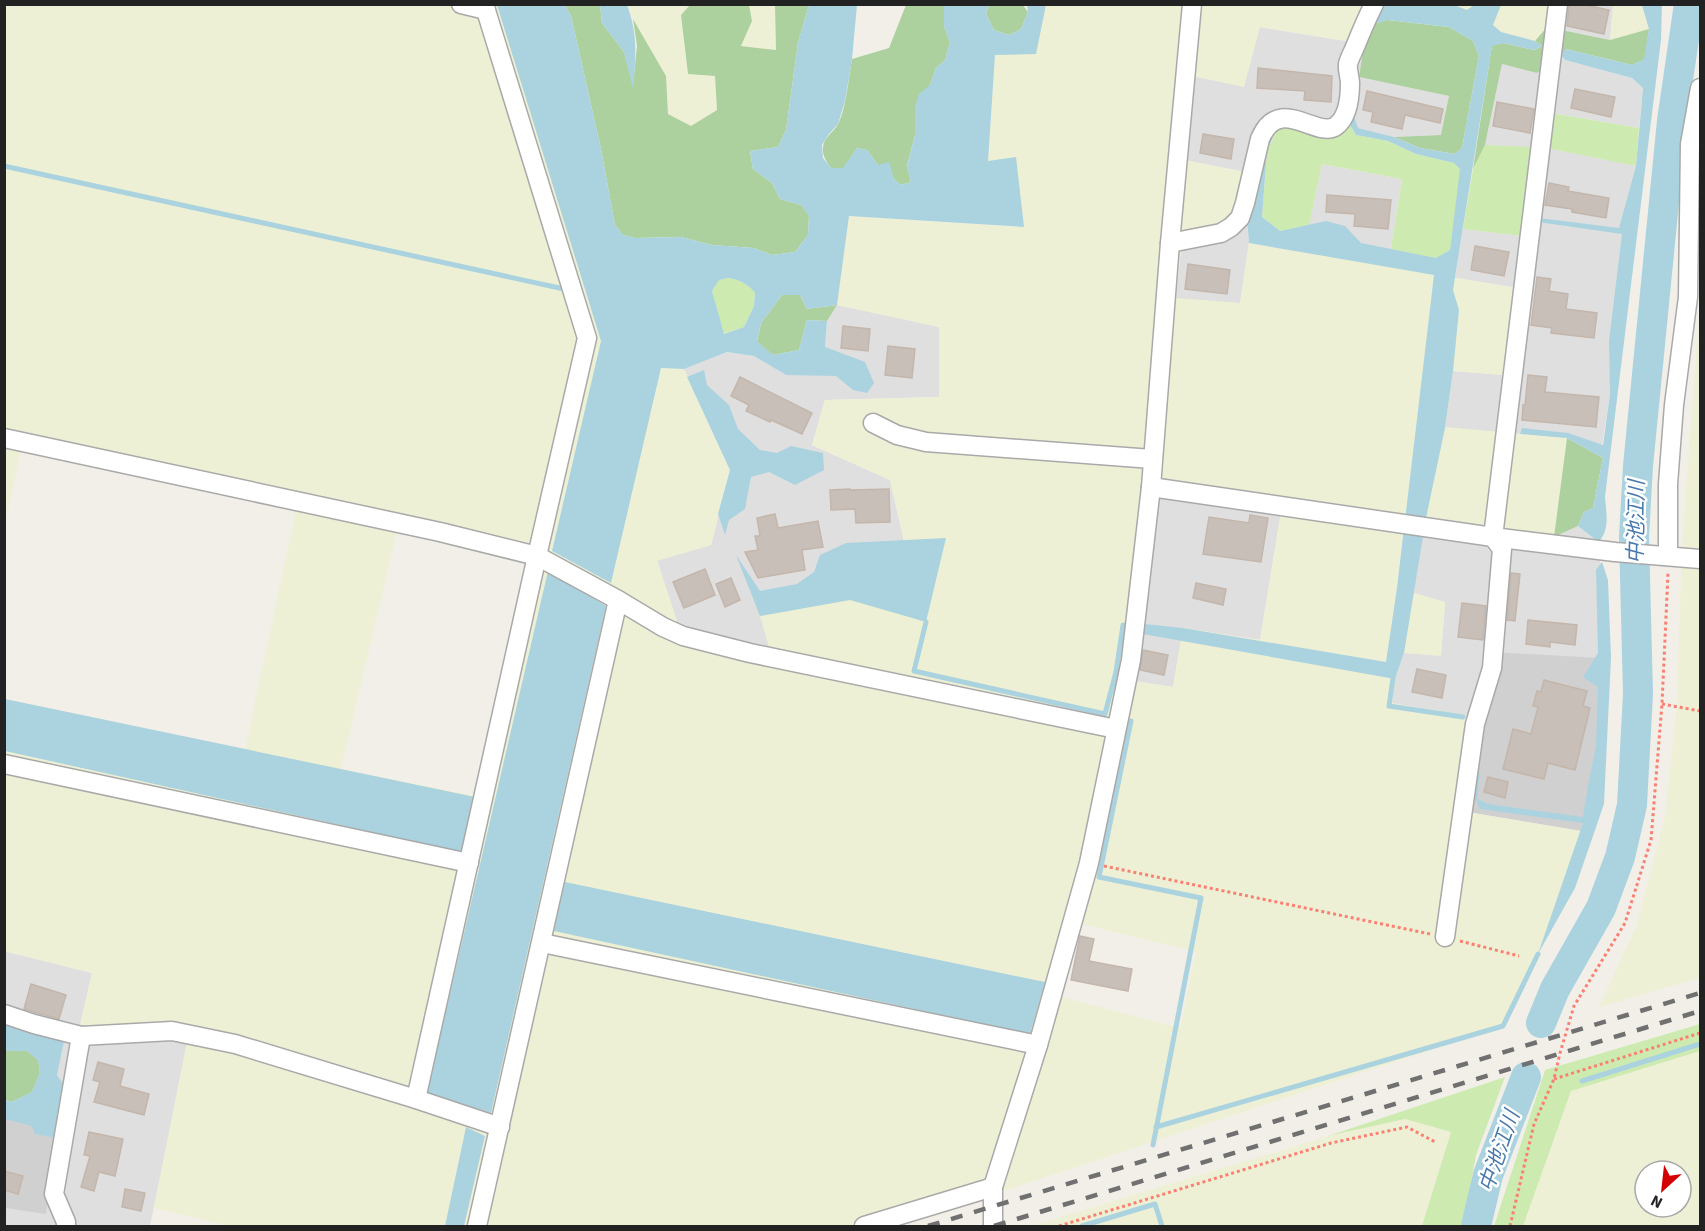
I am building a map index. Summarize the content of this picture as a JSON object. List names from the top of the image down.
{
  "water": ["中池江川"],
  "north": "bottom left"
}
